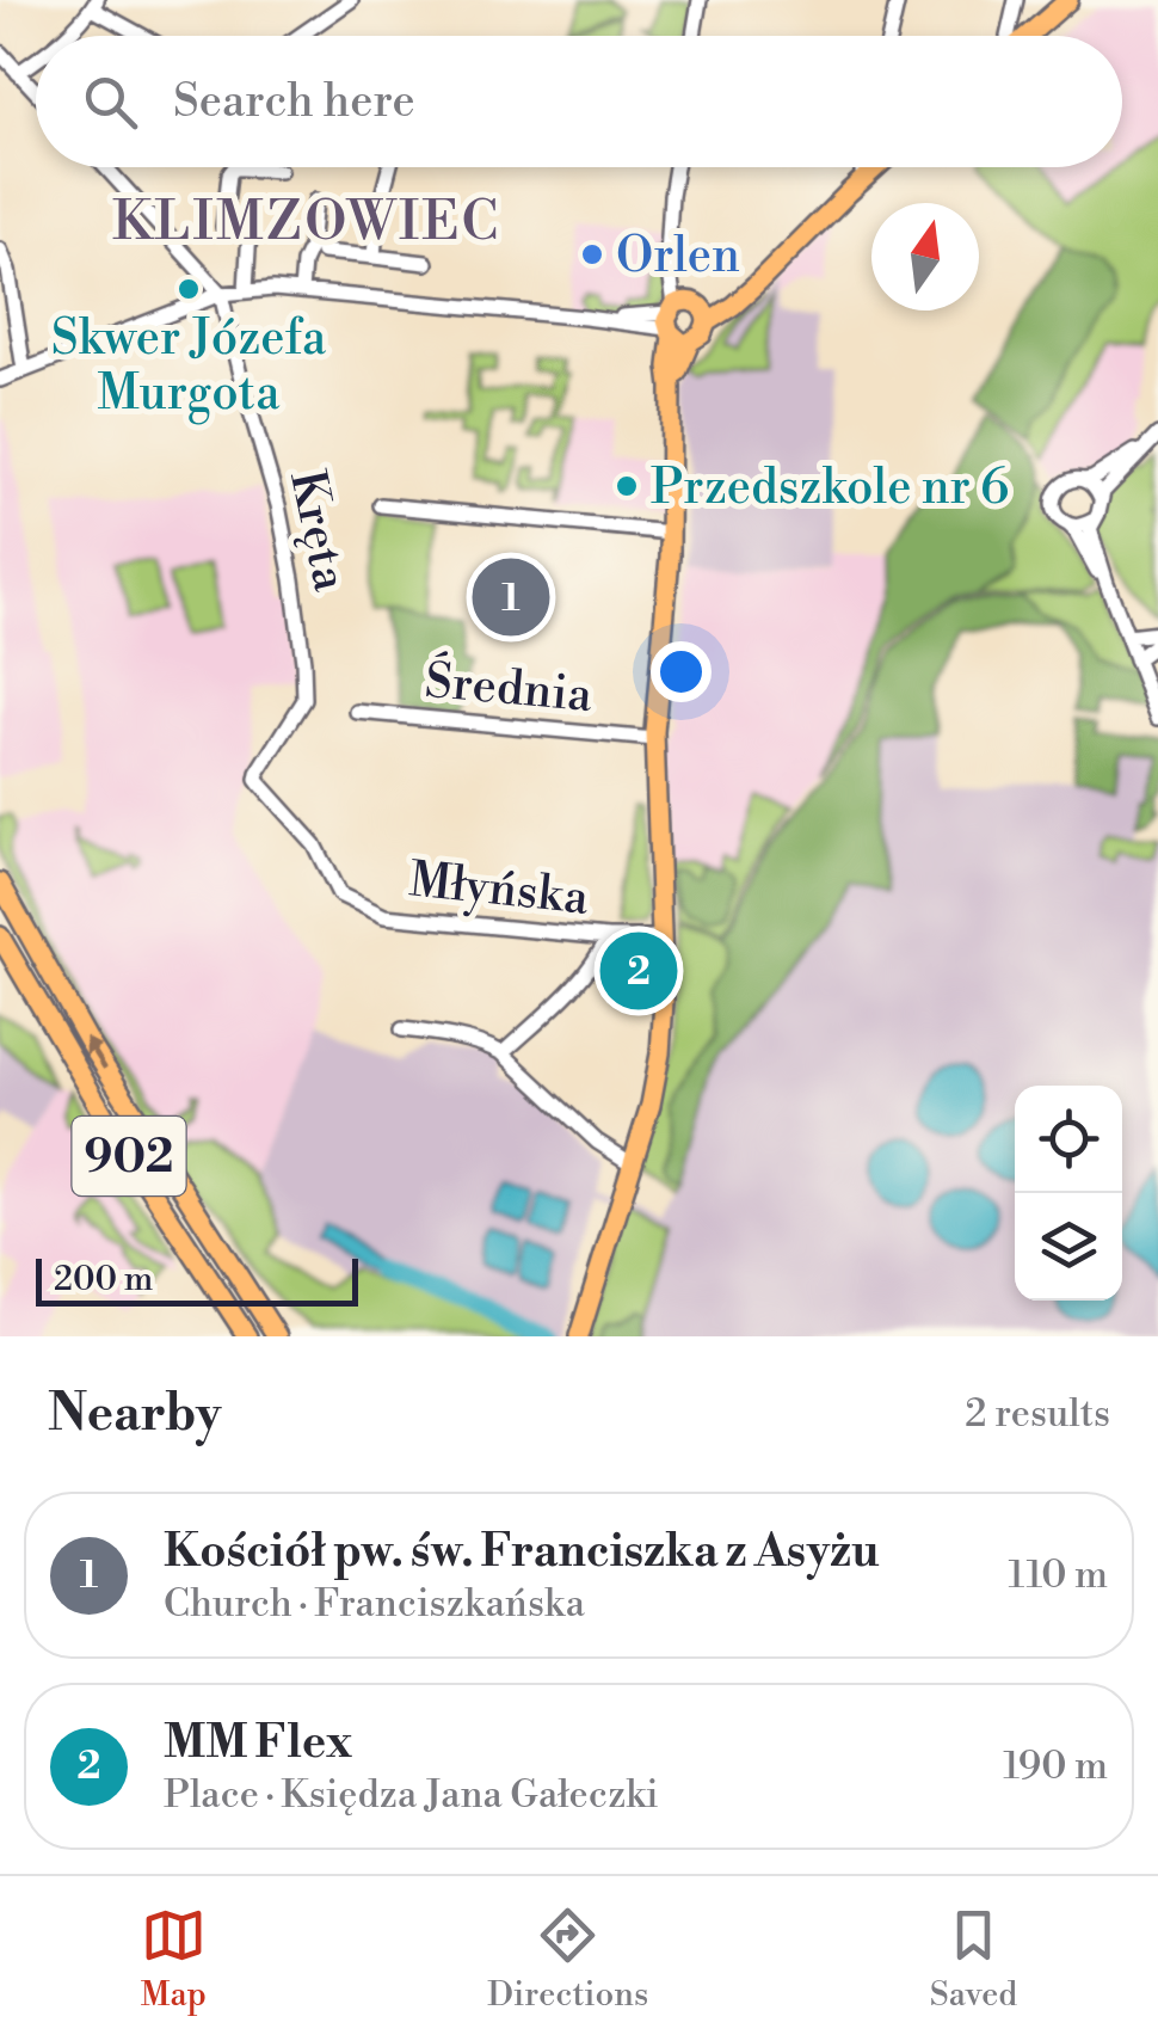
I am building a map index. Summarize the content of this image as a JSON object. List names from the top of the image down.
{
  "streets": {
    "main road": ["902"],
    "street": ["Kręta", "Średnia", "Młyńska"]
  },
  "crossings": [
    ["Kręta", "Młyńska"]
  ],
  "districts": ["KLIMZOWIEC"],
  "places": ["Orlen", "Skwer Józefa Murgota", "Przedszkole nr 6"],
  "scale_bar": "200 m",
  "north": "top",
  "page": {
    "search": "Search here",
    "pins": ["1", "2"],
    "scale": "200 m",
    "heading": ["Nearby", "2 results"],
    "list": [
      {
        "mark": "1",
        "name": "Kościół pw. św. Franciszka z Asyżu",
        "note": "Church · Franciszkańska",
        "value": "110 m"
      },
      {
        "mark": "2",
        "name": "MM Flex",
        "note": "Place · Księdza Jana Gałeczki",
        "value": "190 m"
      }
    ],
    "nav": ["Map", "Directions", "Saved"]
  }
}
